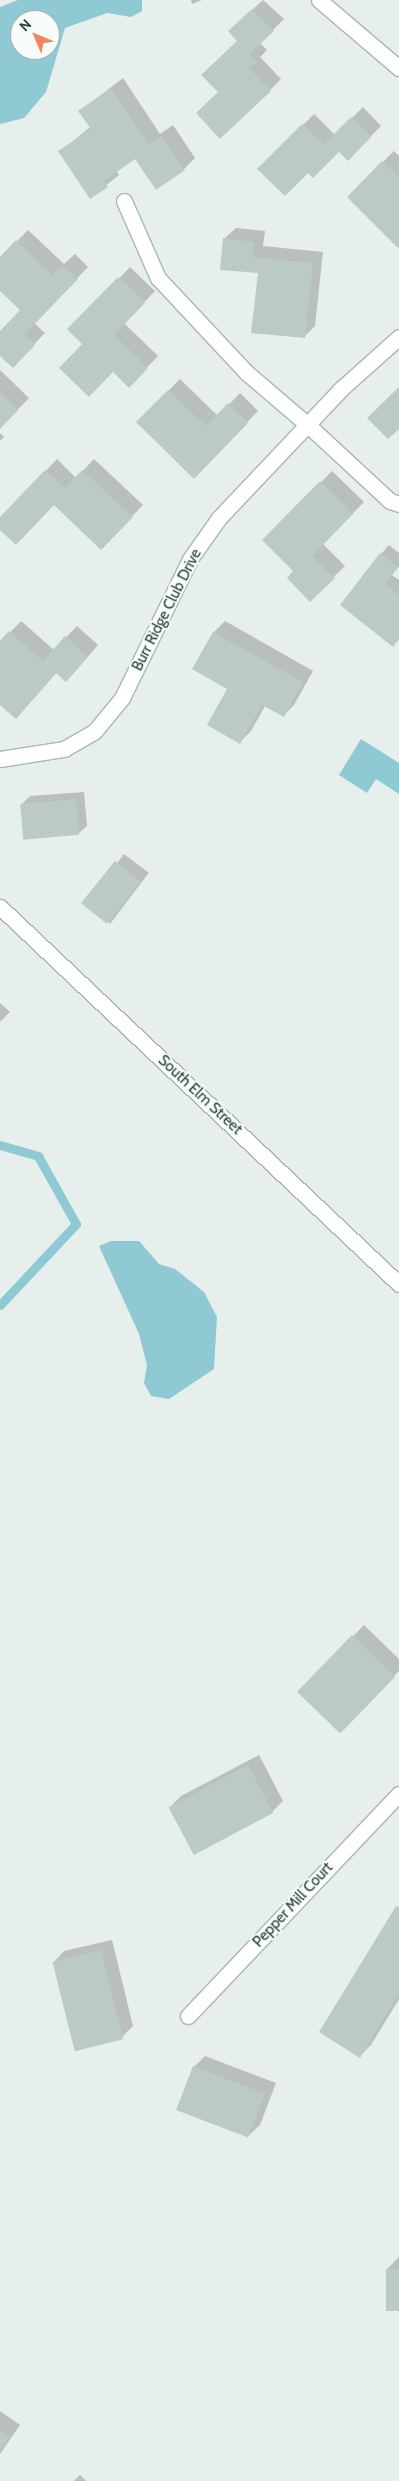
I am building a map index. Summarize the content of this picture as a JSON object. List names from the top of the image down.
{
  "streets": {
    "street": ["Burr Ridge Club Drive", "South Elm Street", "Pepper Mill Court"]
  },
  "north": "top left"
}
